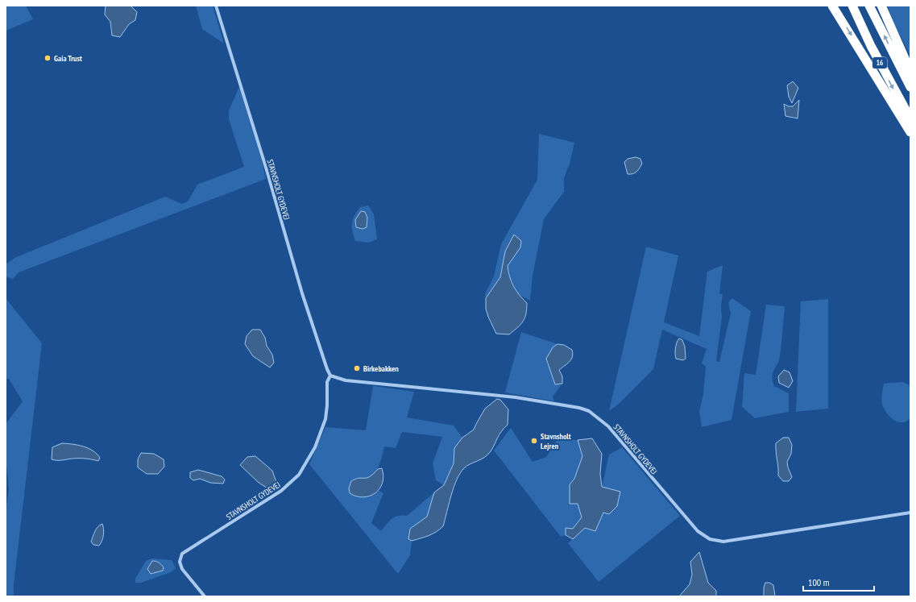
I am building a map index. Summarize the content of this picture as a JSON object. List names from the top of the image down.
{
  "streets": {
    "highway": ["16"],
    "street": ["STAVNSHOLT GYDEVEJ"]
  },
  "places": ["Gaia Trust", "Birkebakken", "Stavnsholt Lejren"],
  "scale_bar": "100 m"
}
